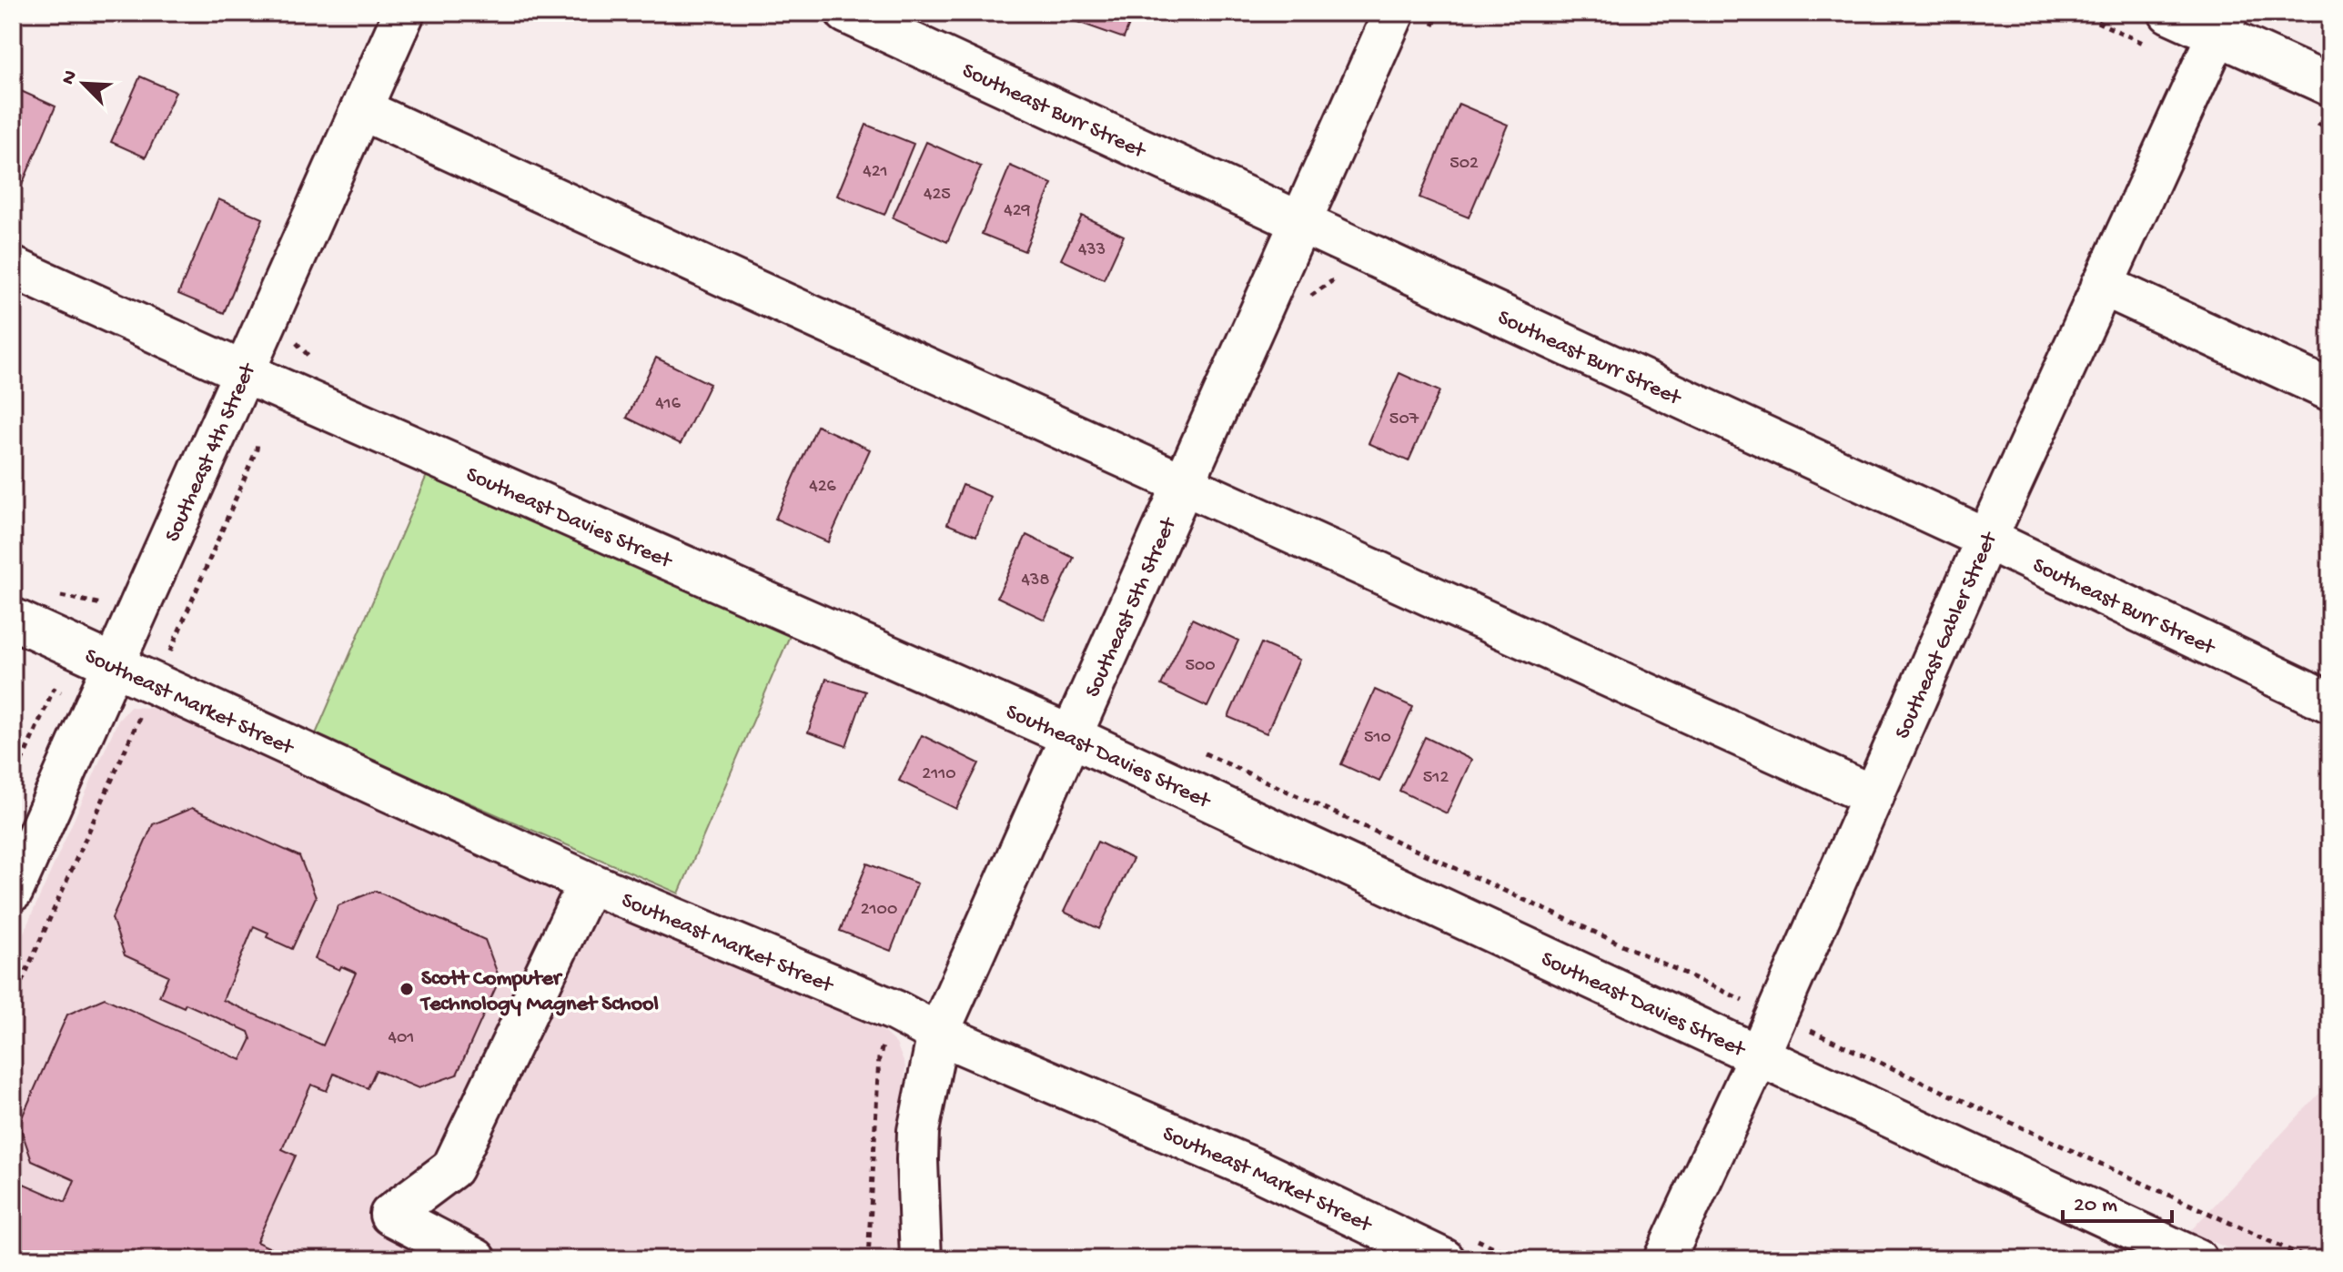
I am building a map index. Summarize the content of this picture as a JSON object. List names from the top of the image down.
{
  "streets": {
    "street": [
      "Southeast Burr Street",
      "Southeast 4th Street",
      "Southeast Davies Street",
      "Southeast 5th Street",
      "Southeast Gabler Street",
      "Southeast Market Street"
    ]
  },
  "crossings": [
    ["Southeast Burr Street", "Southeast 5th Street"],
    ["Southeast Burr Street", "Southeast Gabler Street"],
    ["Southeast 4th Street", "Southeast Davies Street"],
    ["Southeast 4th Street", "Southeast Market Street"],
    ["Southeast Davies Street", "Southeast 5th Street"],
    ["Southeast Davies Street", "Southeast Gabler Street"],
    ["Southeast 5th Street", "Southeast Market Street"]
  ],
  "places": ["Scott Computer Technology Magnet School"],
  "house_numbers": [
    "502",
    "421",
    "425",
    "429",
    "433",
    "416",
    "507",
    "426",
    "438",
    "500",
    "510",
    "2110",
    "512",
    "2100",
    "401"
  ],
  "scale_bar": "20 m",
  "north": "top left"
}
